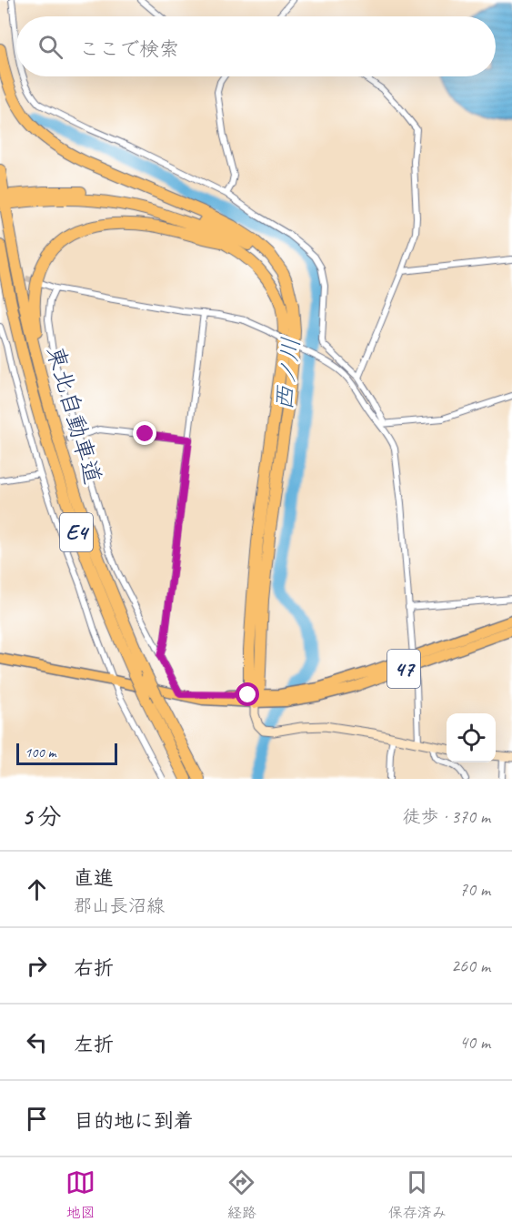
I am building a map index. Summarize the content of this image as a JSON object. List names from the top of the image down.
{
  "streets": {
    "highway": ["東北自動車道", "E4"],
    "main road": ["47"]
  },
  "water": ["西ノ川"],
  "scale_bar": "100 m",
  "page": {
    "search": "ここで検索",
    "scale": "100 m",
    "heading": ["5 分", "徒歩 · 370 m"],
    "list": [
      ["直進", "郡山長沼線", "70 m"],
      ["右折", "260 m"],
      ["左折", "40 m"],
      "目的地に到着"
    ],
    "nav": ["地図", "経路", "保存済み"]
  }
}
